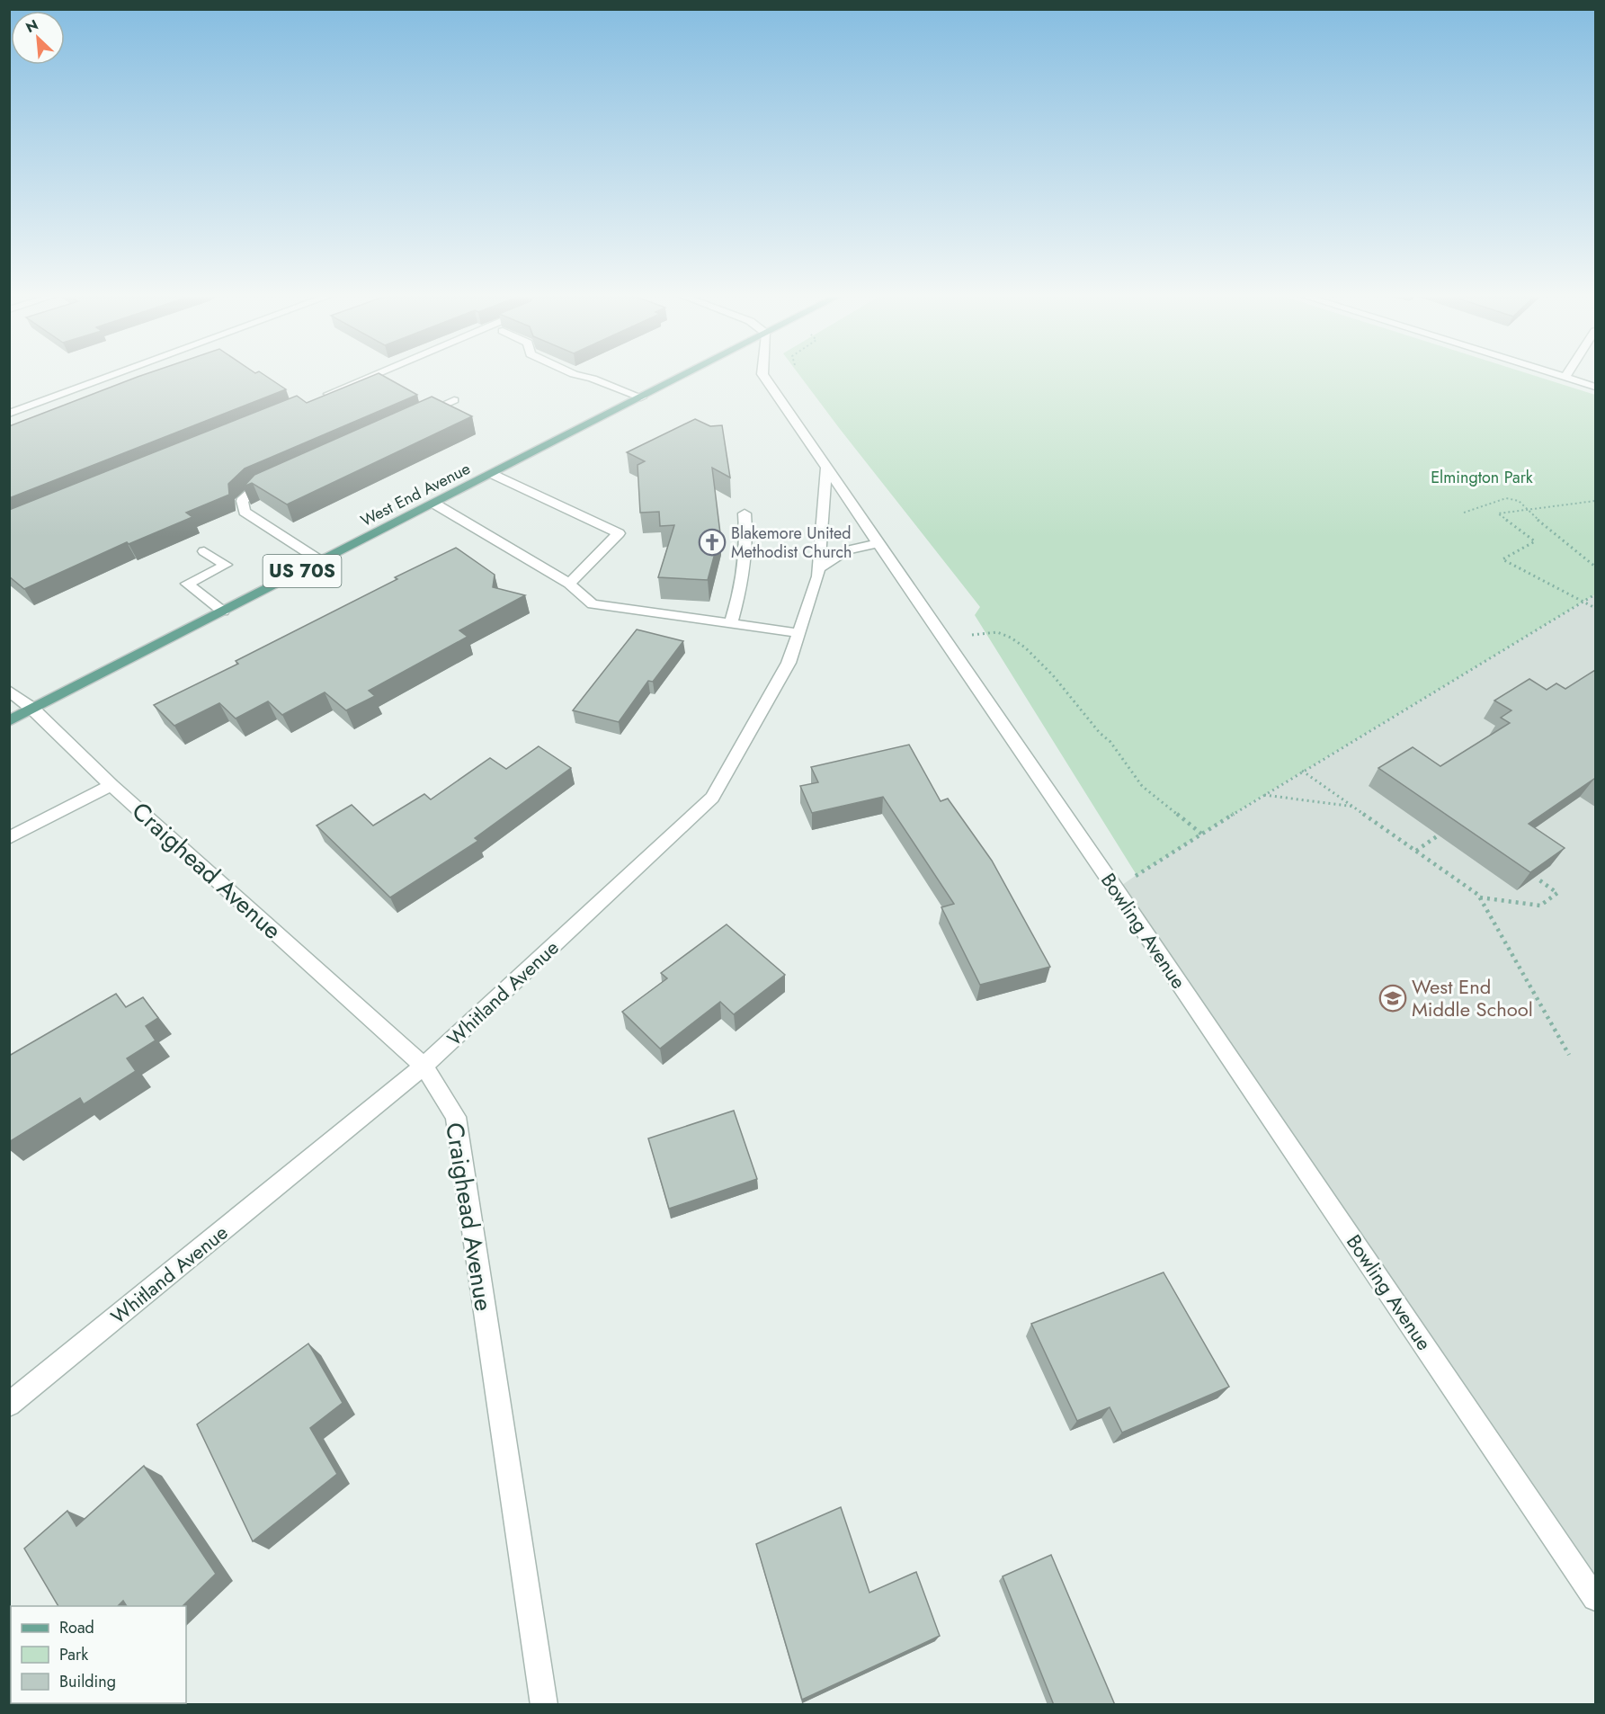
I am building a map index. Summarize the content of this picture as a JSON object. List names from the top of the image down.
{
  "streets": {
    "main road": ["West End Avenue", "US 70S"],
    "street": ["Craighead Avenue", "Bowling Avenue", "Whitland Avenue"]
  },
  "crossings": [
    ["West End Avenue", "Craighead Avenue"],
    ["Craighead Avenue", "Whitland Avenue"],
    ["Bowling Avenue", "Whitland Avenue"]
  ],
  "parks": ["Elmington Park"],
  "places": {
    "church": ["Blakemore United Methodist Church"],
    "school or university": ["West End Middle School"]
  },
  "legend": ["Road", "Park", "Building"],
  "north": "top left"
}
